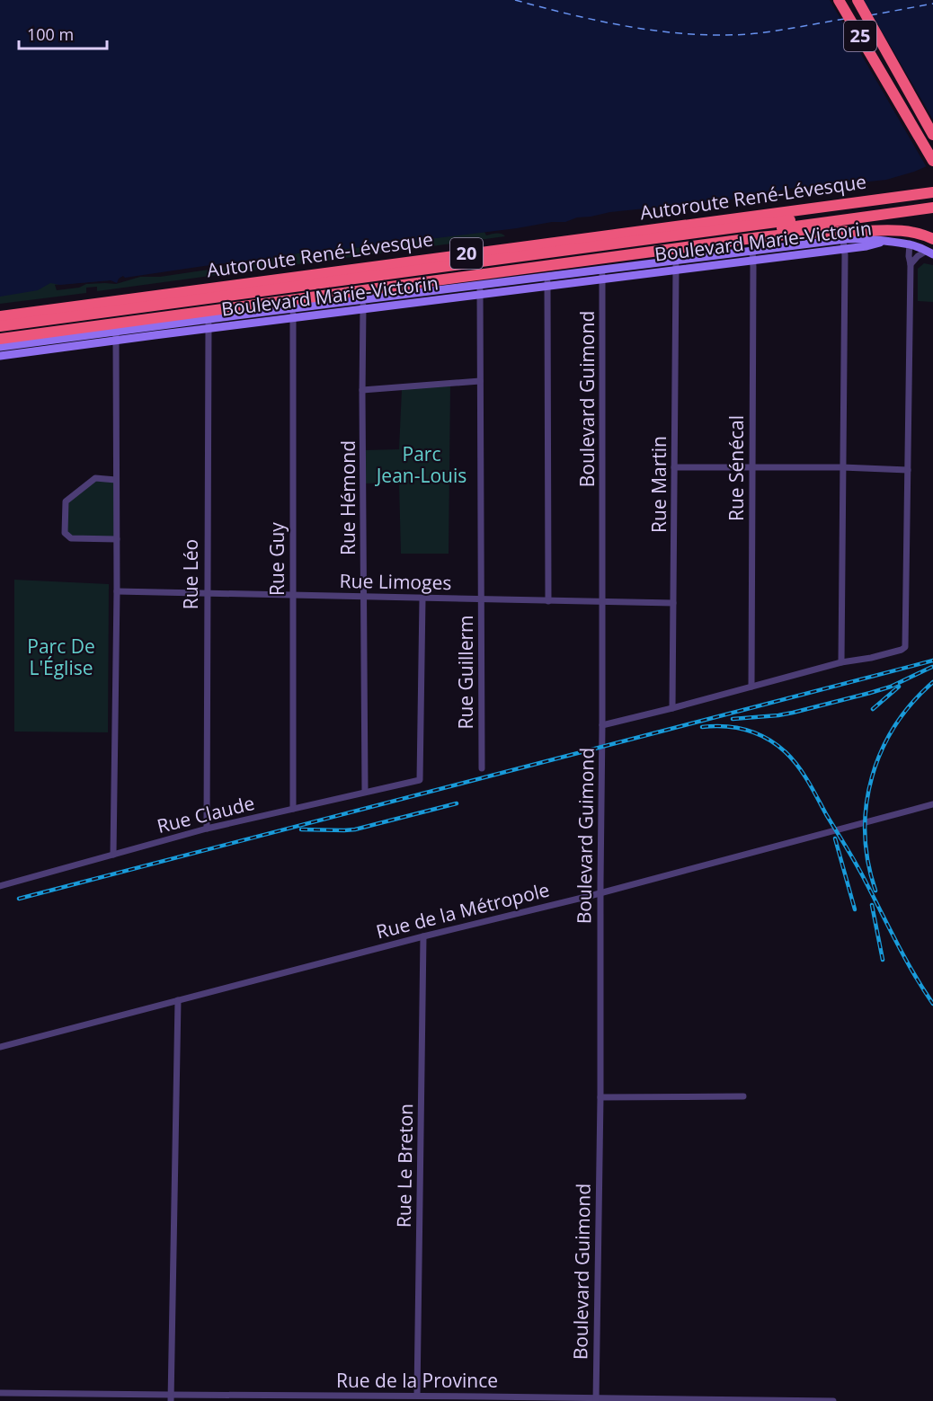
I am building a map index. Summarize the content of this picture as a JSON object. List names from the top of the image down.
{
  "streets": {
    "highway": ["25", "Autoroute René-Lévesque", "20"],
    "street": [
      "Boulevard Marie-Victorin",
      "Boulevard Guimond",
      "Rue Sénécal",
      "Rue Martin",
      "Rue Hémond",
      "Rue Guy",
      "Rue Léo",
      "Rue Limoges",
      "Rue Guillerm",
      "Rue Claude",
      "Rue de la Métropole",
      "Rue Le Breton",
      "Rue de la Province"
    ]
  },
  "crossings": [
    ["Boulevard Marie-Victorin", "Boulevard Guimond"],
    ["Boulevard Marie-Victorin", "Rue Sénécal"],
    ["Boulevard Marie-Victorin", "Rue Martin"],
    ["Boulevard Marie-Victorin", "Rue Hémond"],
    ["Boulevard Marie-Victorin", "Rue Guy"],
    ["Boulevard Marie-Victorin", "Rue Léo"],
    ["Boulevard Marie-Victorin", "Rue Guillerm"],
    ["Boulevard Guimond", "Rue Limoges"],
    ["Boulevard Guimond", "Rue de la Métropole"],
    ["Boulevard Guimond", "Rue de la Province"],
    ["Rue Martin", "Rue Limoges"],
    ["Rue Hémond", "Rue Limoges"],
    ["Rue Hémond", "Rue Claude"],
    ["Rue Guy", "Rue Limoges"],
    ["Rue Guy", "Rue Claude"],
    ["Rue Léo", "Rue Limoges"],
    ["Rue Léo", "Rue Claude"],
    ["Rue Limoges", "Rue Guillerm"],
    ["Rue Limoges", "Rue Claude"],
    ["Rue de la Métropole", "Rue Le Breton"],
    ["Rue Le Breton", "Rue de la Province"]
  ],
  "parks": ["Parc Jean-Louis", "Parc De L'Église"],
  "scale_bar": "100 m"
}
